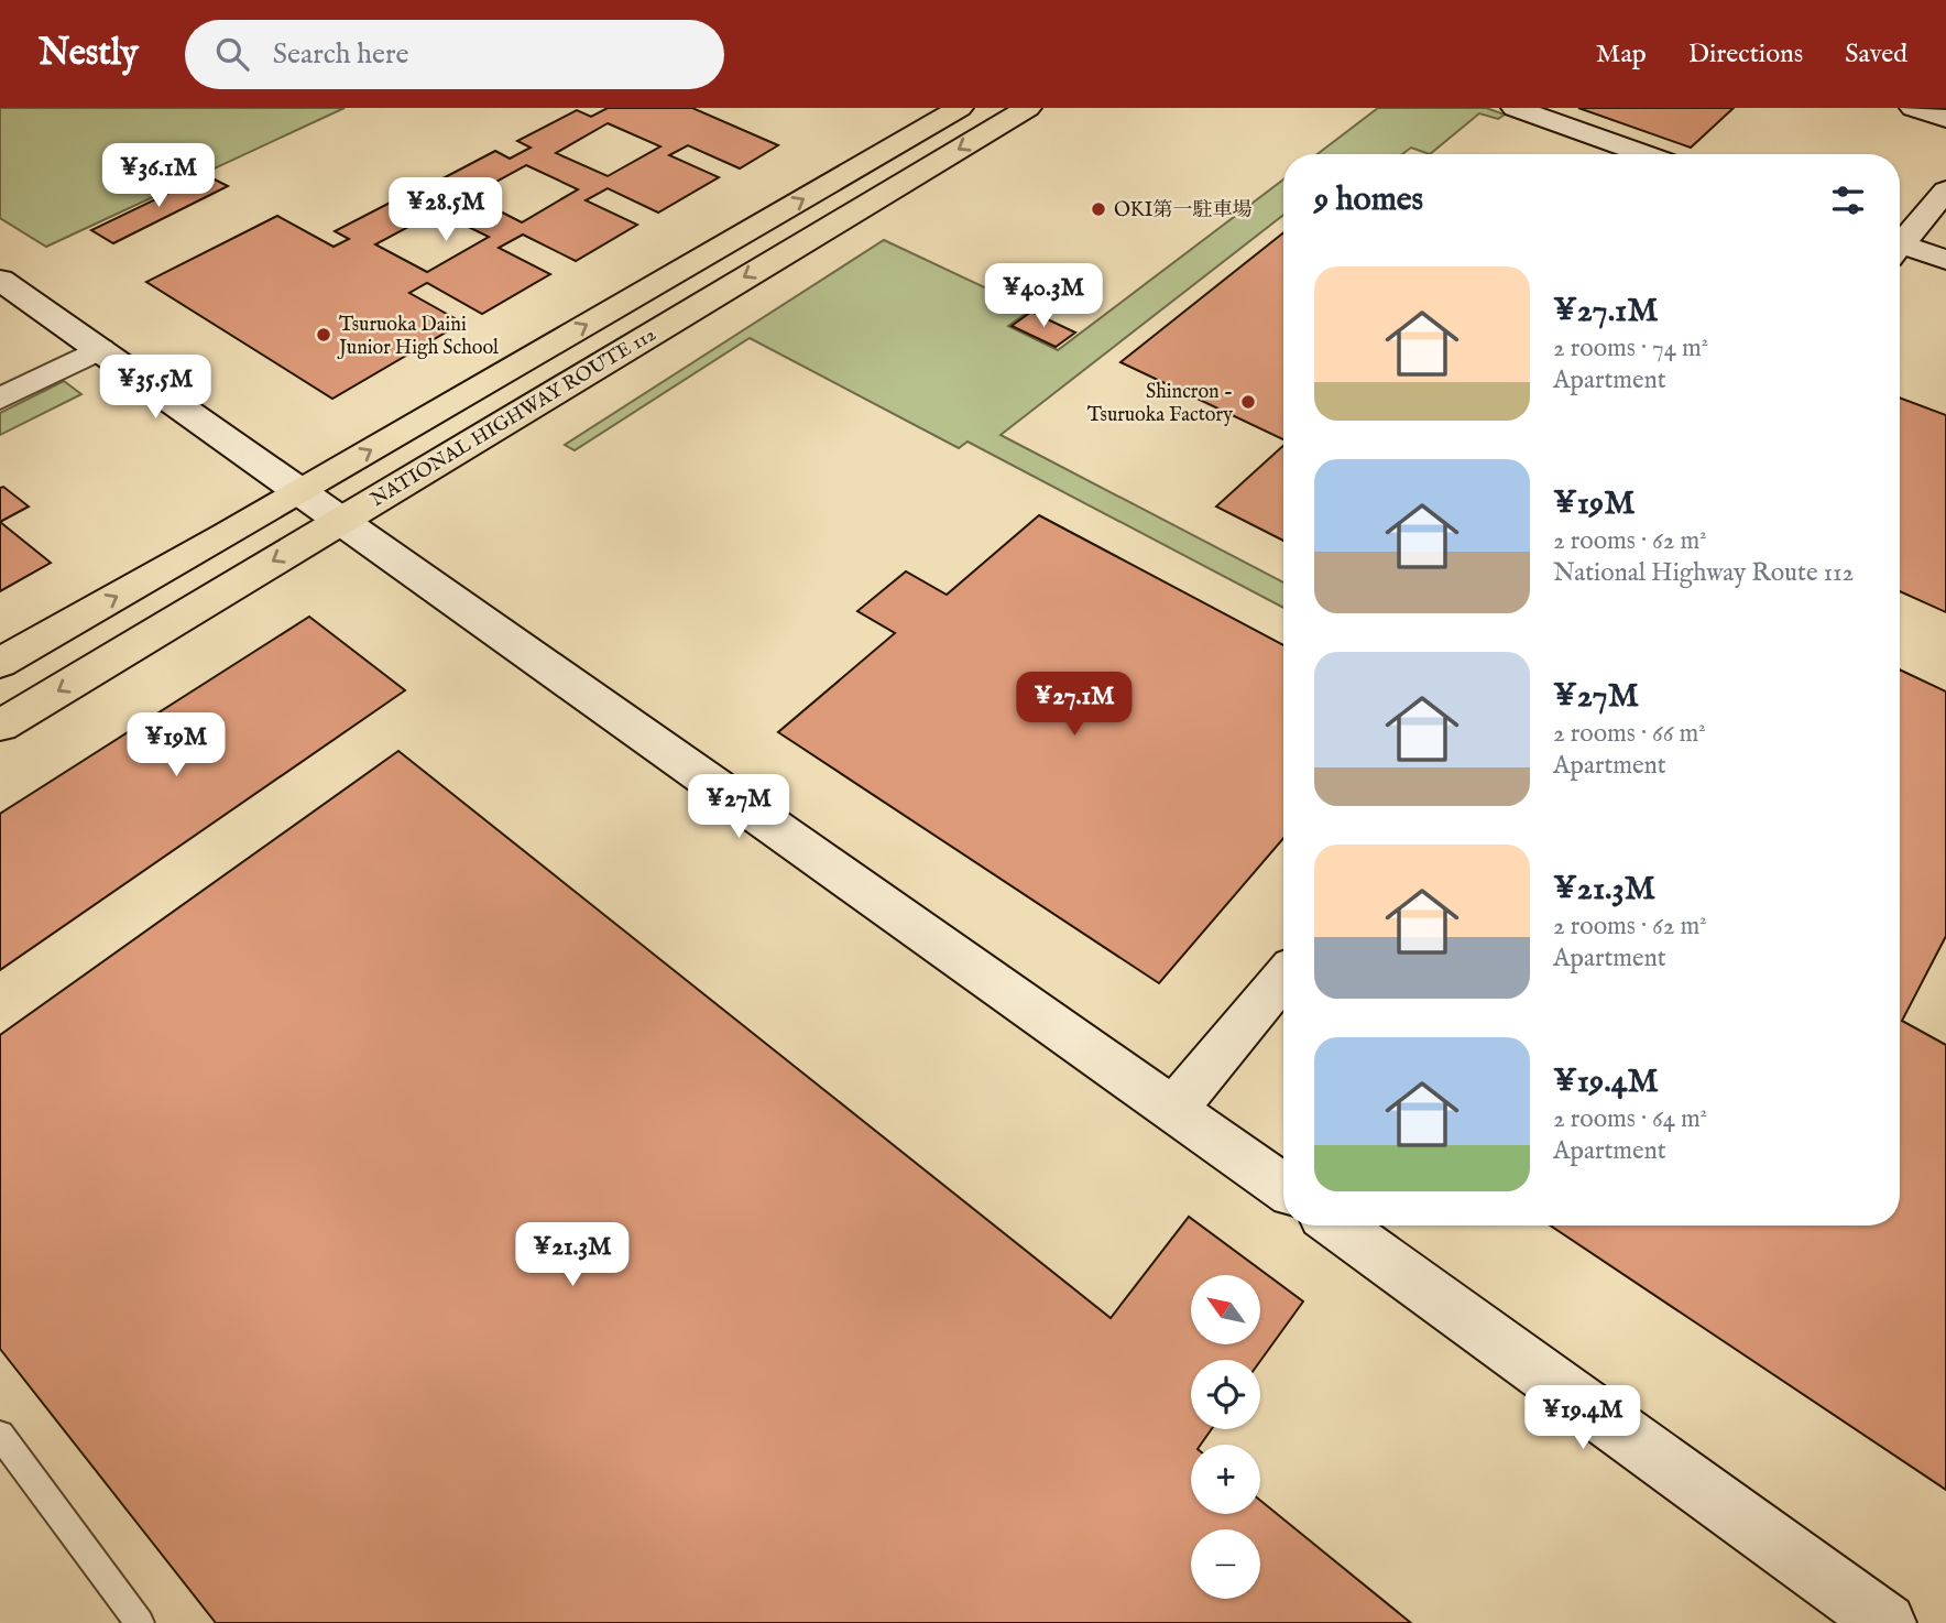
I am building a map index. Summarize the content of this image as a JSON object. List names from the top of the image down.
{
  "streets": {
    "highway": ["NATIONAL HIGHWAY ROUTE 112"]
  },
  "places": ["OKI第一駐車場", "Tsuruoka Daini Junior High School", "Shincron - Tsuruoka Factory"],
  "north": "top left",
  "page": {
    "header": "Nestly",
    "search": "Search here",
    "nav": ["Map", "Directions", "Saved"],
    "price": [
      "¥36.1M",
      "¥28.5M",
      "¥40.3M",
      "¥35.5M",
      "¥27.1M",
      "¥19M",
      "¥27M",
      "¥21.3M",
      "¥19.4M"
    ],
    "heading": "9 homes",
    "list": [
      {
        "name": "¥27.1M",
        "note": "2 rooms · 74 m² · Apartment"
      },
      {
        "name": "¥19M",
        "note": "2 rooms · 62 m² · National Highway Route 112"
      },
      {
        "name": "¥27M",
        "note": "2 rooms · 66 m² · Apartment"
      },
      {
        "name": "¥21.3M",
        "note": "2 rooms · 62 m² · Apartment"
      },
      {
        "name": "¥19.4M",
        "note": "2 rooms · 64 m² · Apartment"
      }
    ],
    "map_buttons": ["+", "−"]
  }
}
